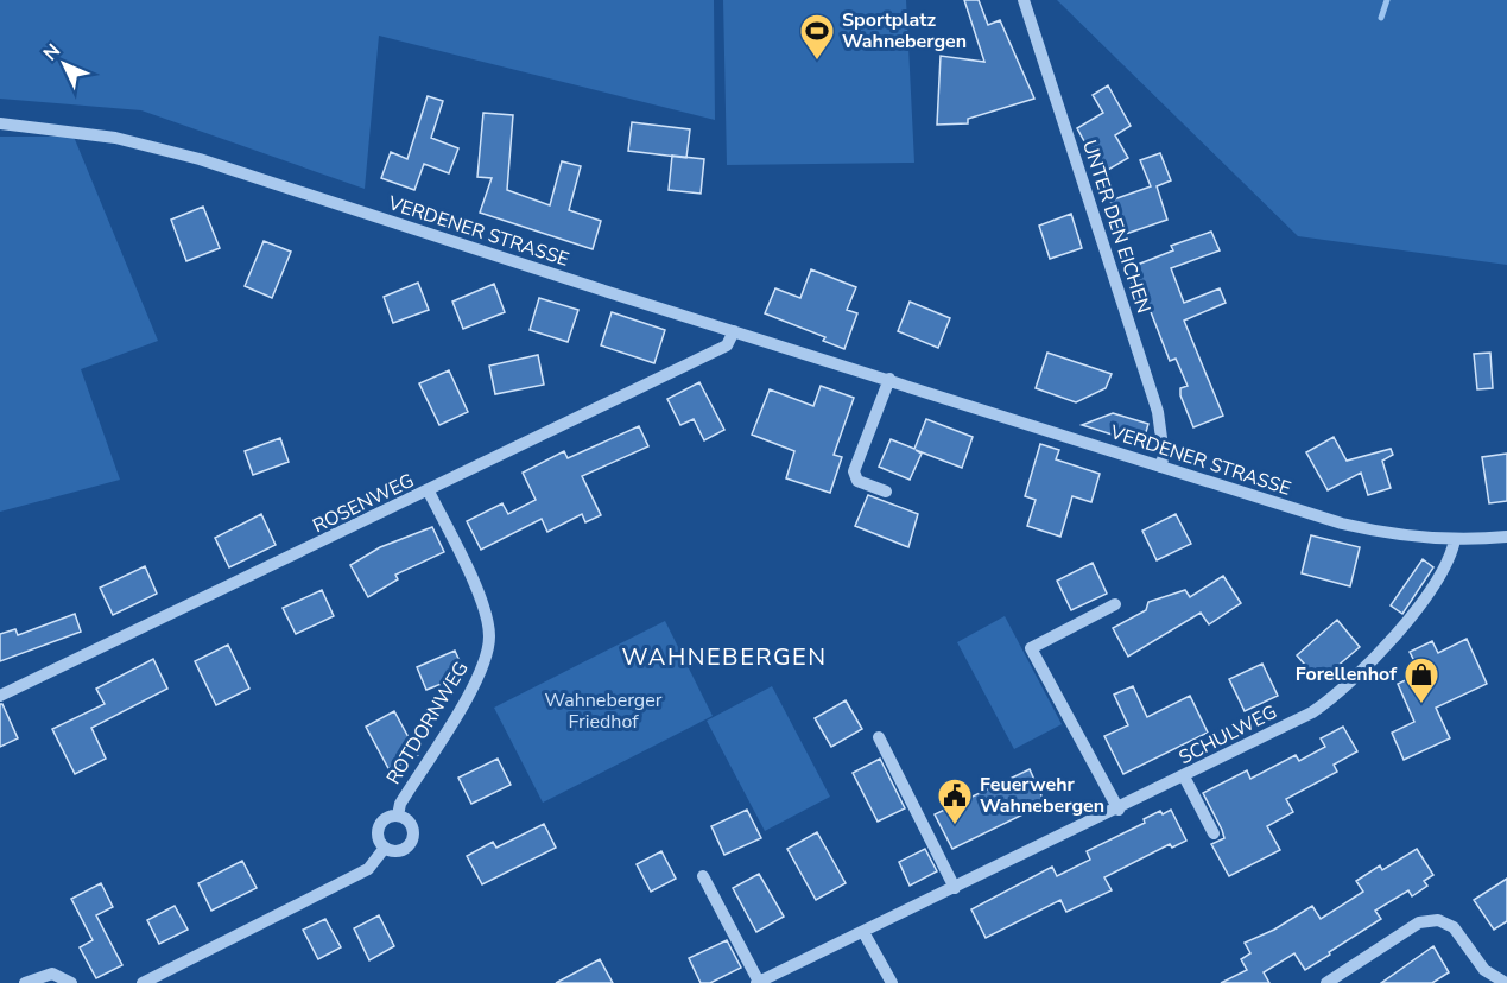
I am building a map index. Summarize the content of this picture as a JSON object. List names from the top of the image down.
{
  "streets": {
    "street": [
      "UNTER DEN EICHEN",
      "VERDENER STRASSE",
      "ROSENWEG",
      "ROTDORNWEG",
      "SCHULWEG"
    ]
  },
  "crossings": [
    ["UNTER DEN EICHEN", "VERDENER STRASSE"],
    ["VERDENER STRASSE", "ROSENWEG"],
    ["VERDENER STRASSE", "SCHULWEG"],
    ["ROSENWEG", "ROTDORNWEG"]
  ],
  "districts": ["WAHNEBERGEN"],
  "parks": ["Wahneberger Friedhof"],
  "places": {
    "sports": ["Sportplatz Wahnebergen"],
    "shop": ["Forellenhof"],
    "public building": ["Feuerwehr Wahnebergen"]
  },
  "north": "top left"
}
